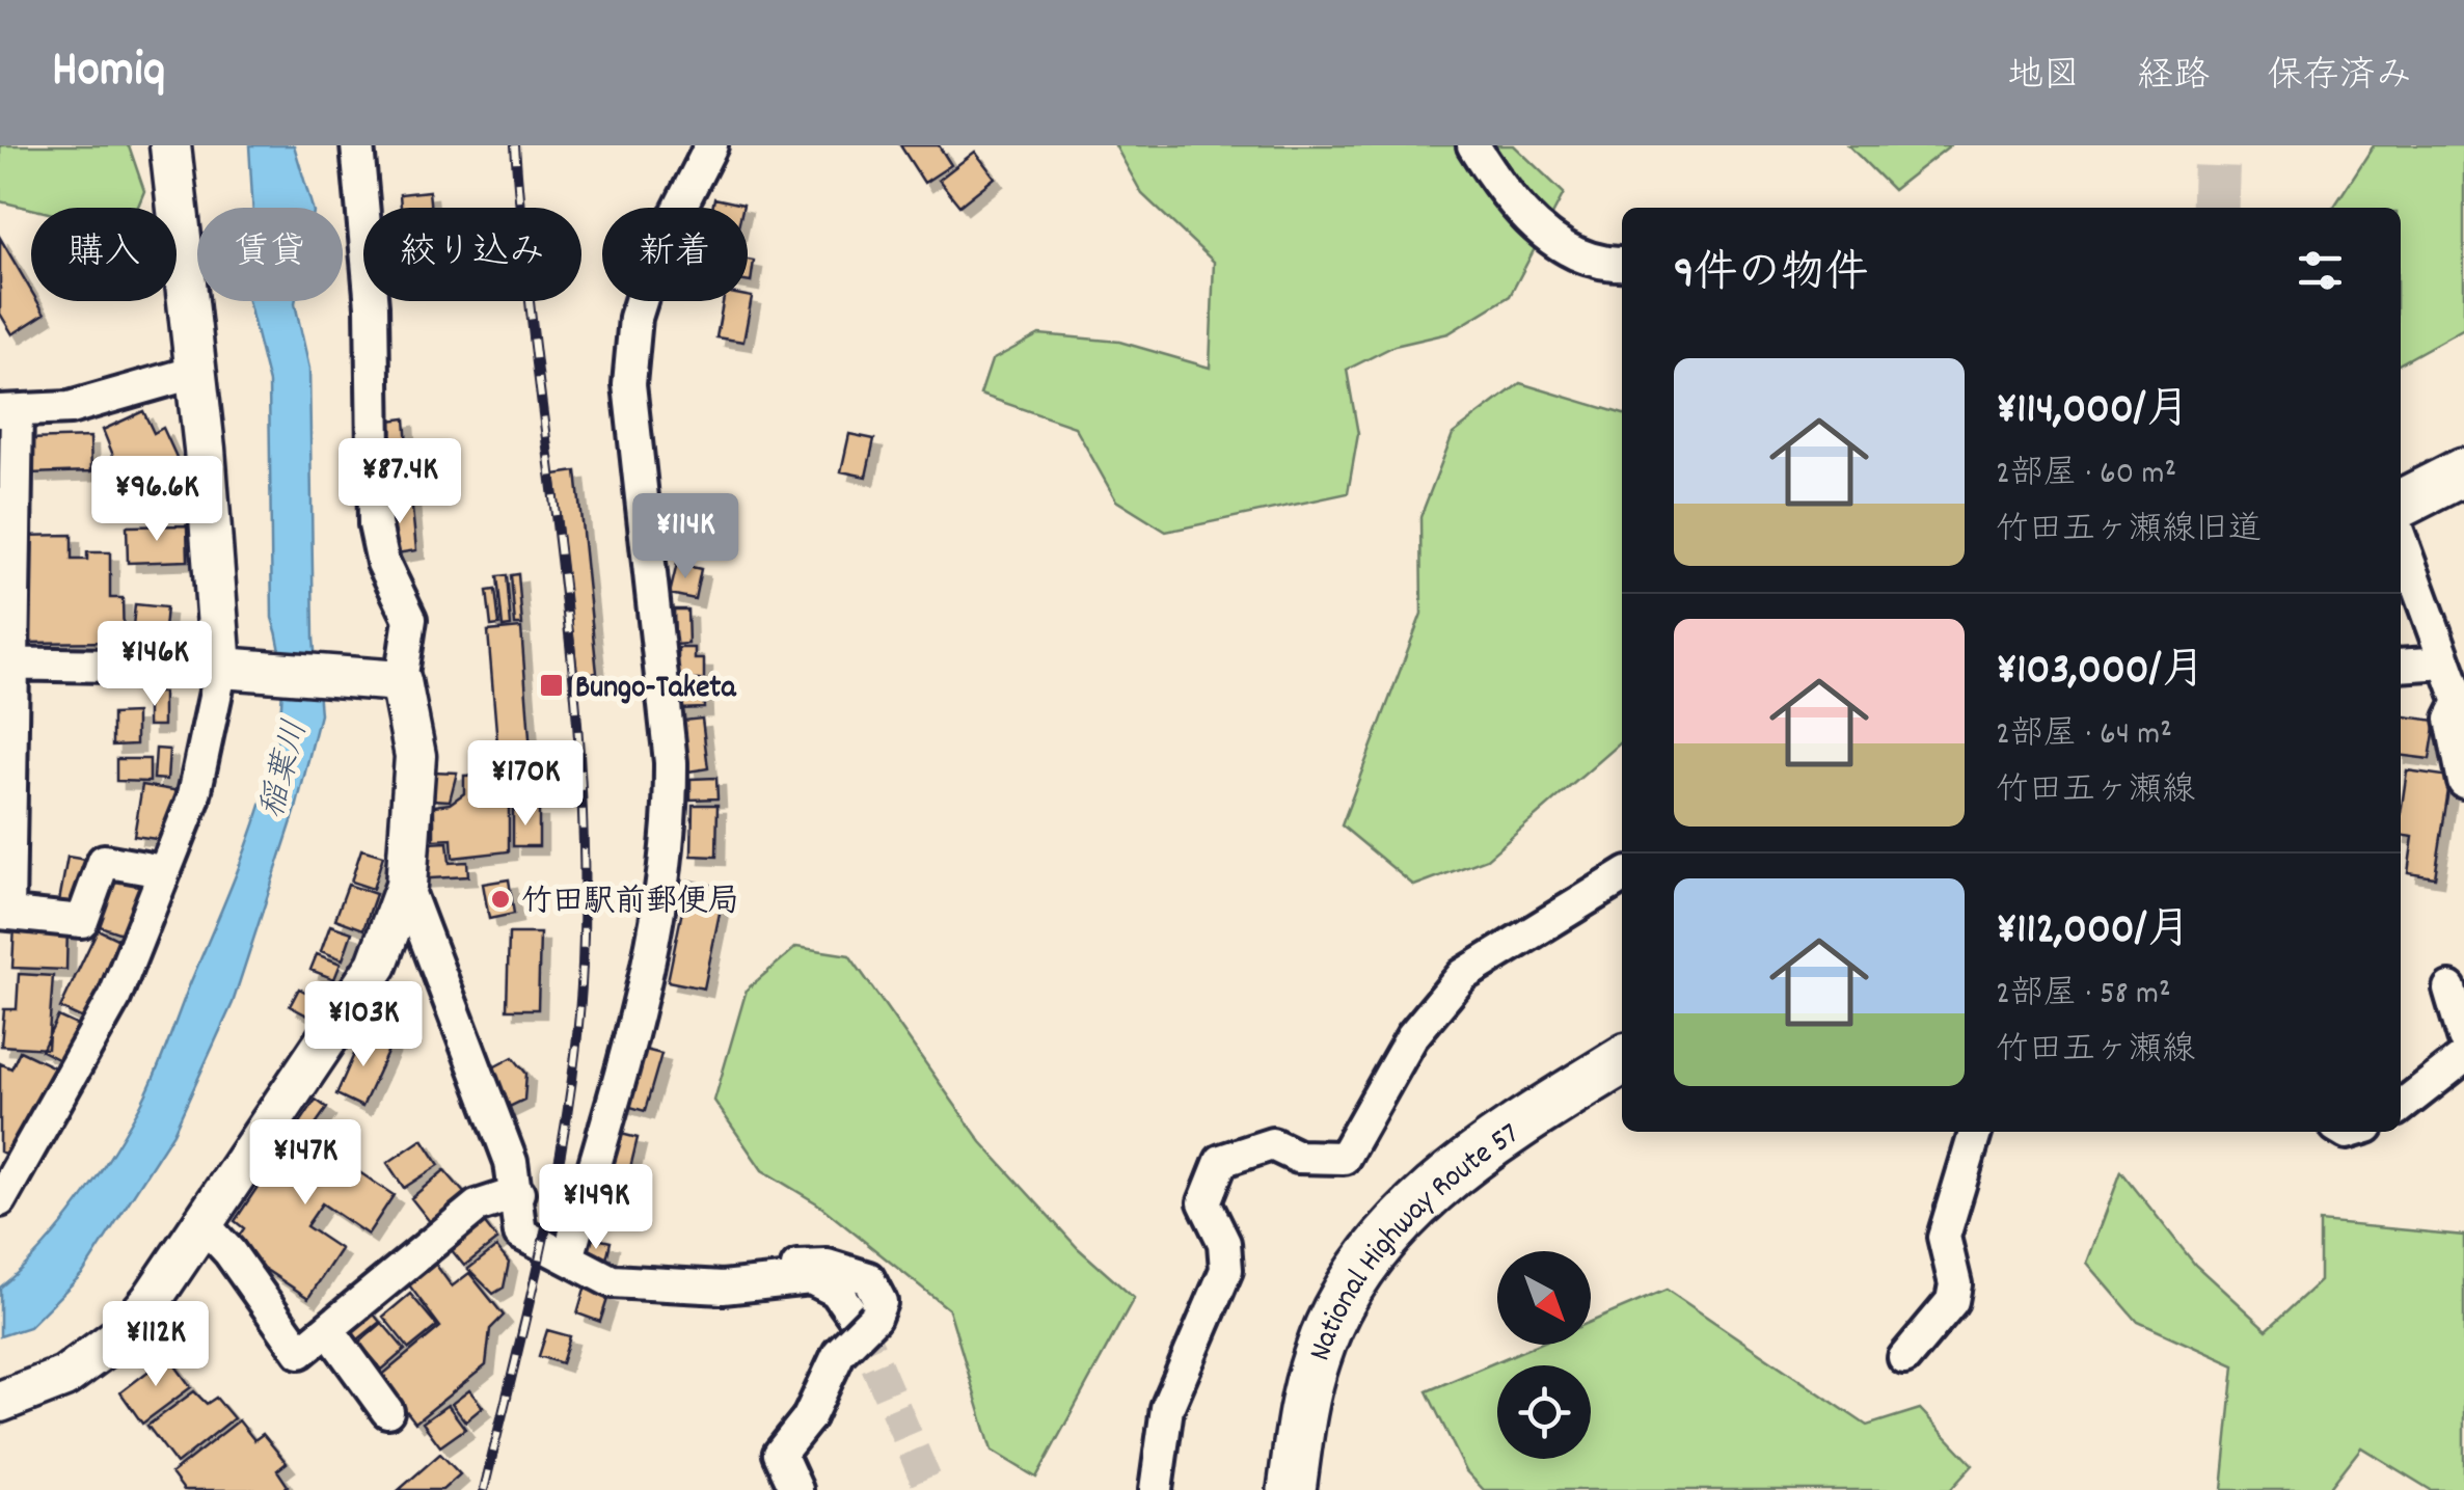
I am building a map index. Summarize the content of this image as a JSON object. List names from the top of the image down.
{
  "streets": {
    "highway": ["National Highway Route 57"]
  },
  "water": ["稲葉川"],
  "places": {
    "transit": ["Bungo-Taketa"],
    "other": ["竹田駅前郵便局"]
  },
  "north": "bottom right",
  "page": {
    "header": "Homiq",
    "nav": ["地図", "経路", "保存済み"],
    "chip": [
      "購入",
      "賃貸",
      "絞り込み",
      "新着"
    ],
    "heading": "9件の物件",
    "list": [
      {
        "name": "¥114,000/月",
        "note": "2部屋 · 60 m² · 竹田五ヶ瀬線旧道"
      },
      {
        "name": "¥103,000/月",
        "note": "2部屋 · 64 m² · 竹田五ヶ瀬線"
      },
      {
        "name": "¥112,000/月",
        "note": "2部屋 · 58 m² · 竹田五ヶ瀬線"
      }
    ],
    "price": [
      "¥87.4K",
      "¥96.6K",
      "¥114K",
      "¥146K",
      "¥170K",
      "¥103K",
      "¥147K",
      "¥149K",
      "¥112K"
    ]
  }
}
